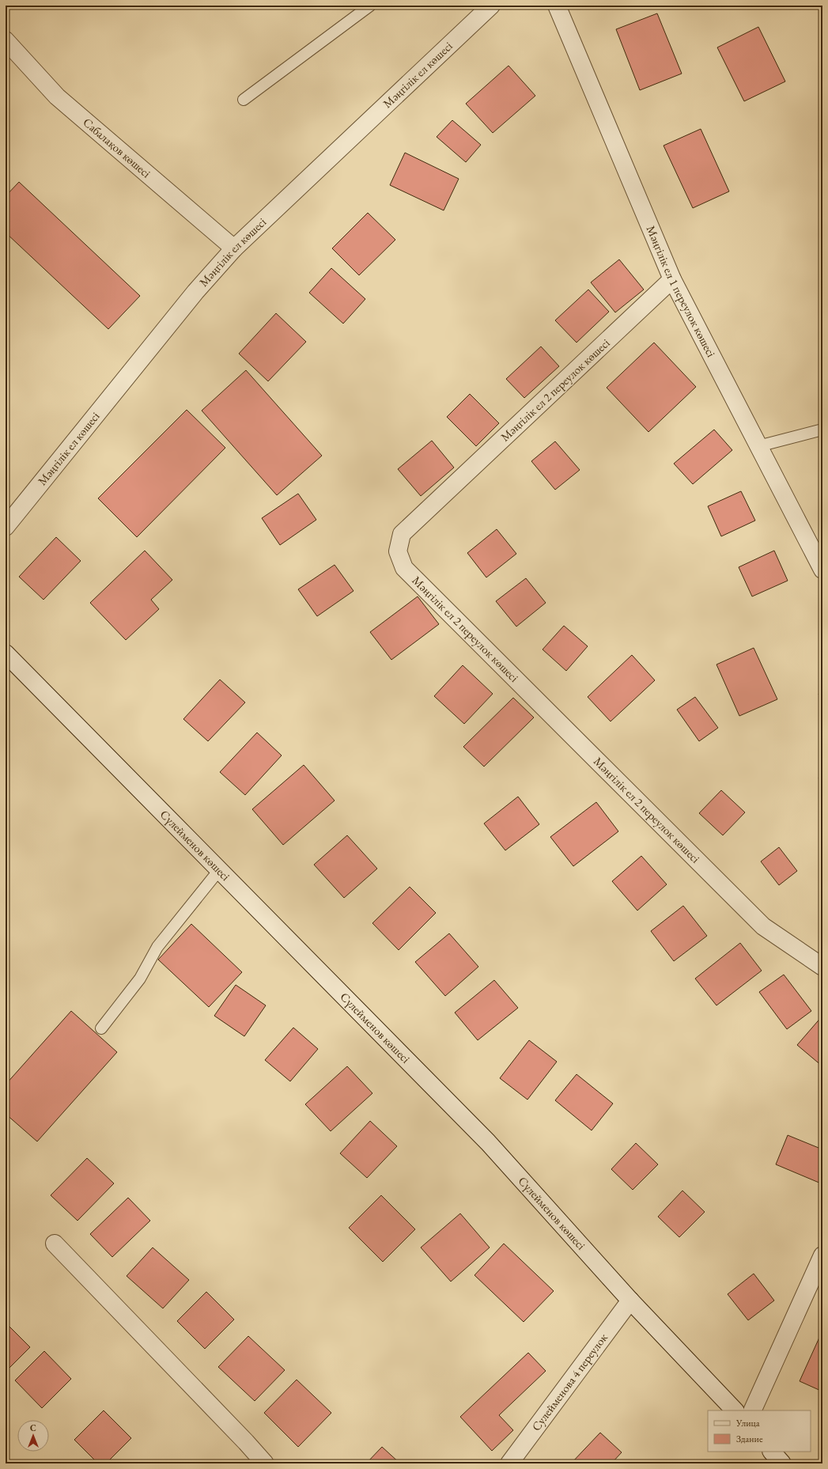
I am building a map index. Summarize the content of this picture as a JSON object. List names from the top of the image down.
{
  "streets": {
    "street": [
      "Мәңгілік ел көшесі",
      "Сабалақов көшесі",
      "Мәңгілік ел 1 переулок көшесі",
      "Мәңгілік ел 2 переулок көшесі",
      "Сүлейменов көшесі",
      "Сулейменова 4 переулок"
    ]
  },
  "crossings": [
    ["Мәңгілік ел көшесі", "Сабалақов көшесі"],
    ["Мәңгілік ел 1 переулок көшесі", "Мәңгілік ел 2 переулок көшесі"],
    ["Сүлейменов көшесі", "Сулейменова 4 переулок"]
  ],
  "legend": ["Улица", "Здание"],
  "north": "top"
}
